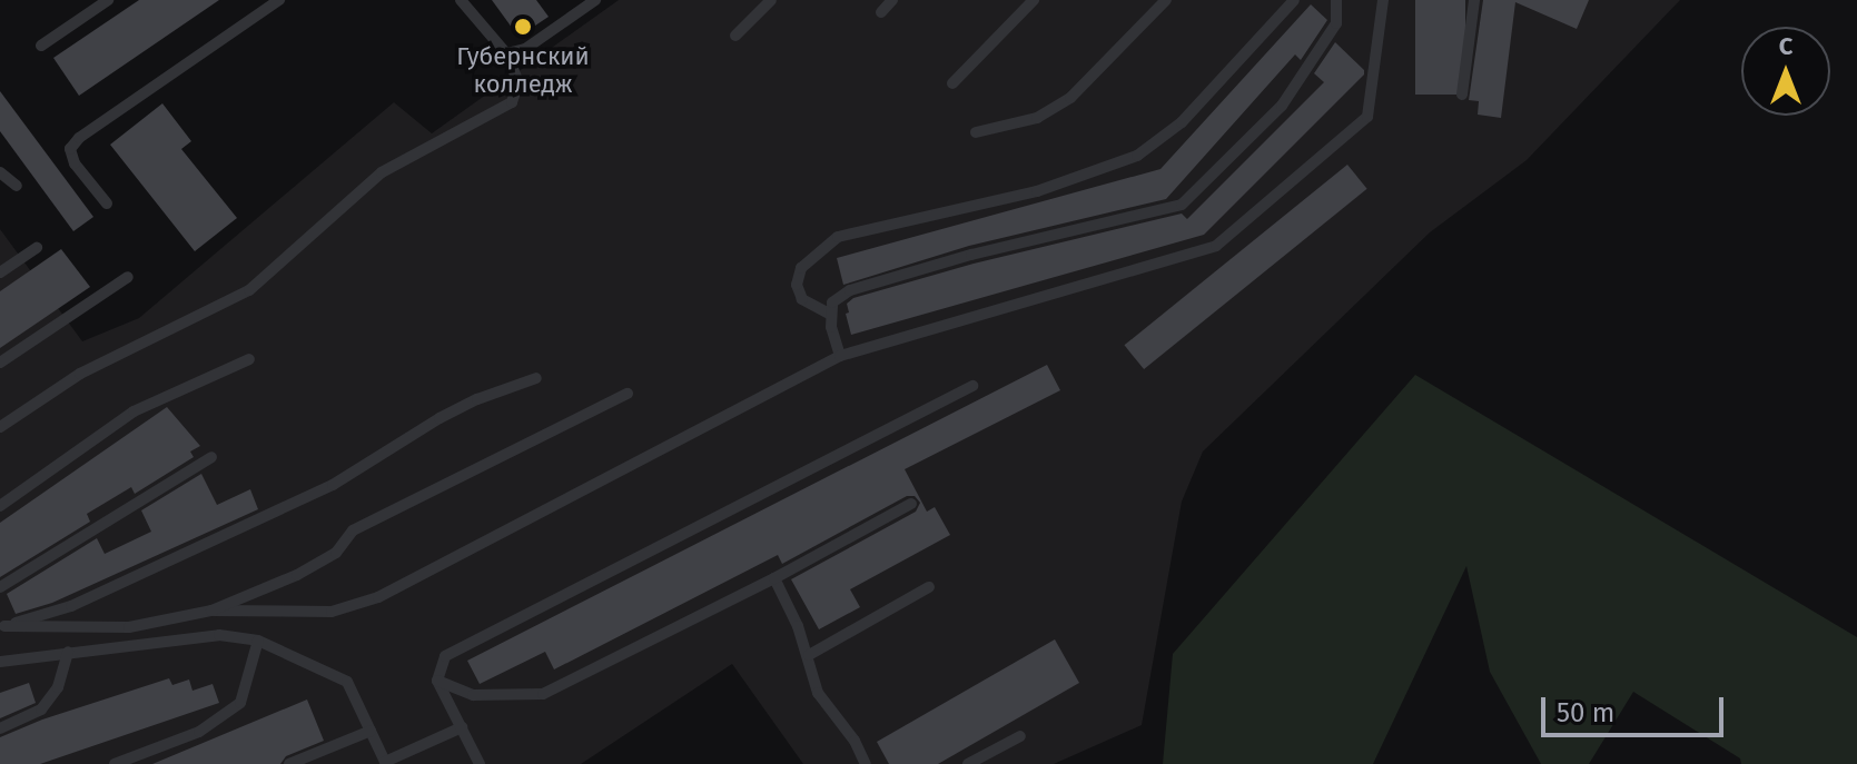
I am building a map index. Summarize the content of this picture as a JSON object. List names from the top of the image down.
{
  "places": ["Губернский колледж"],
  "scale_bar": "50 m",
  "north": "top"
}
